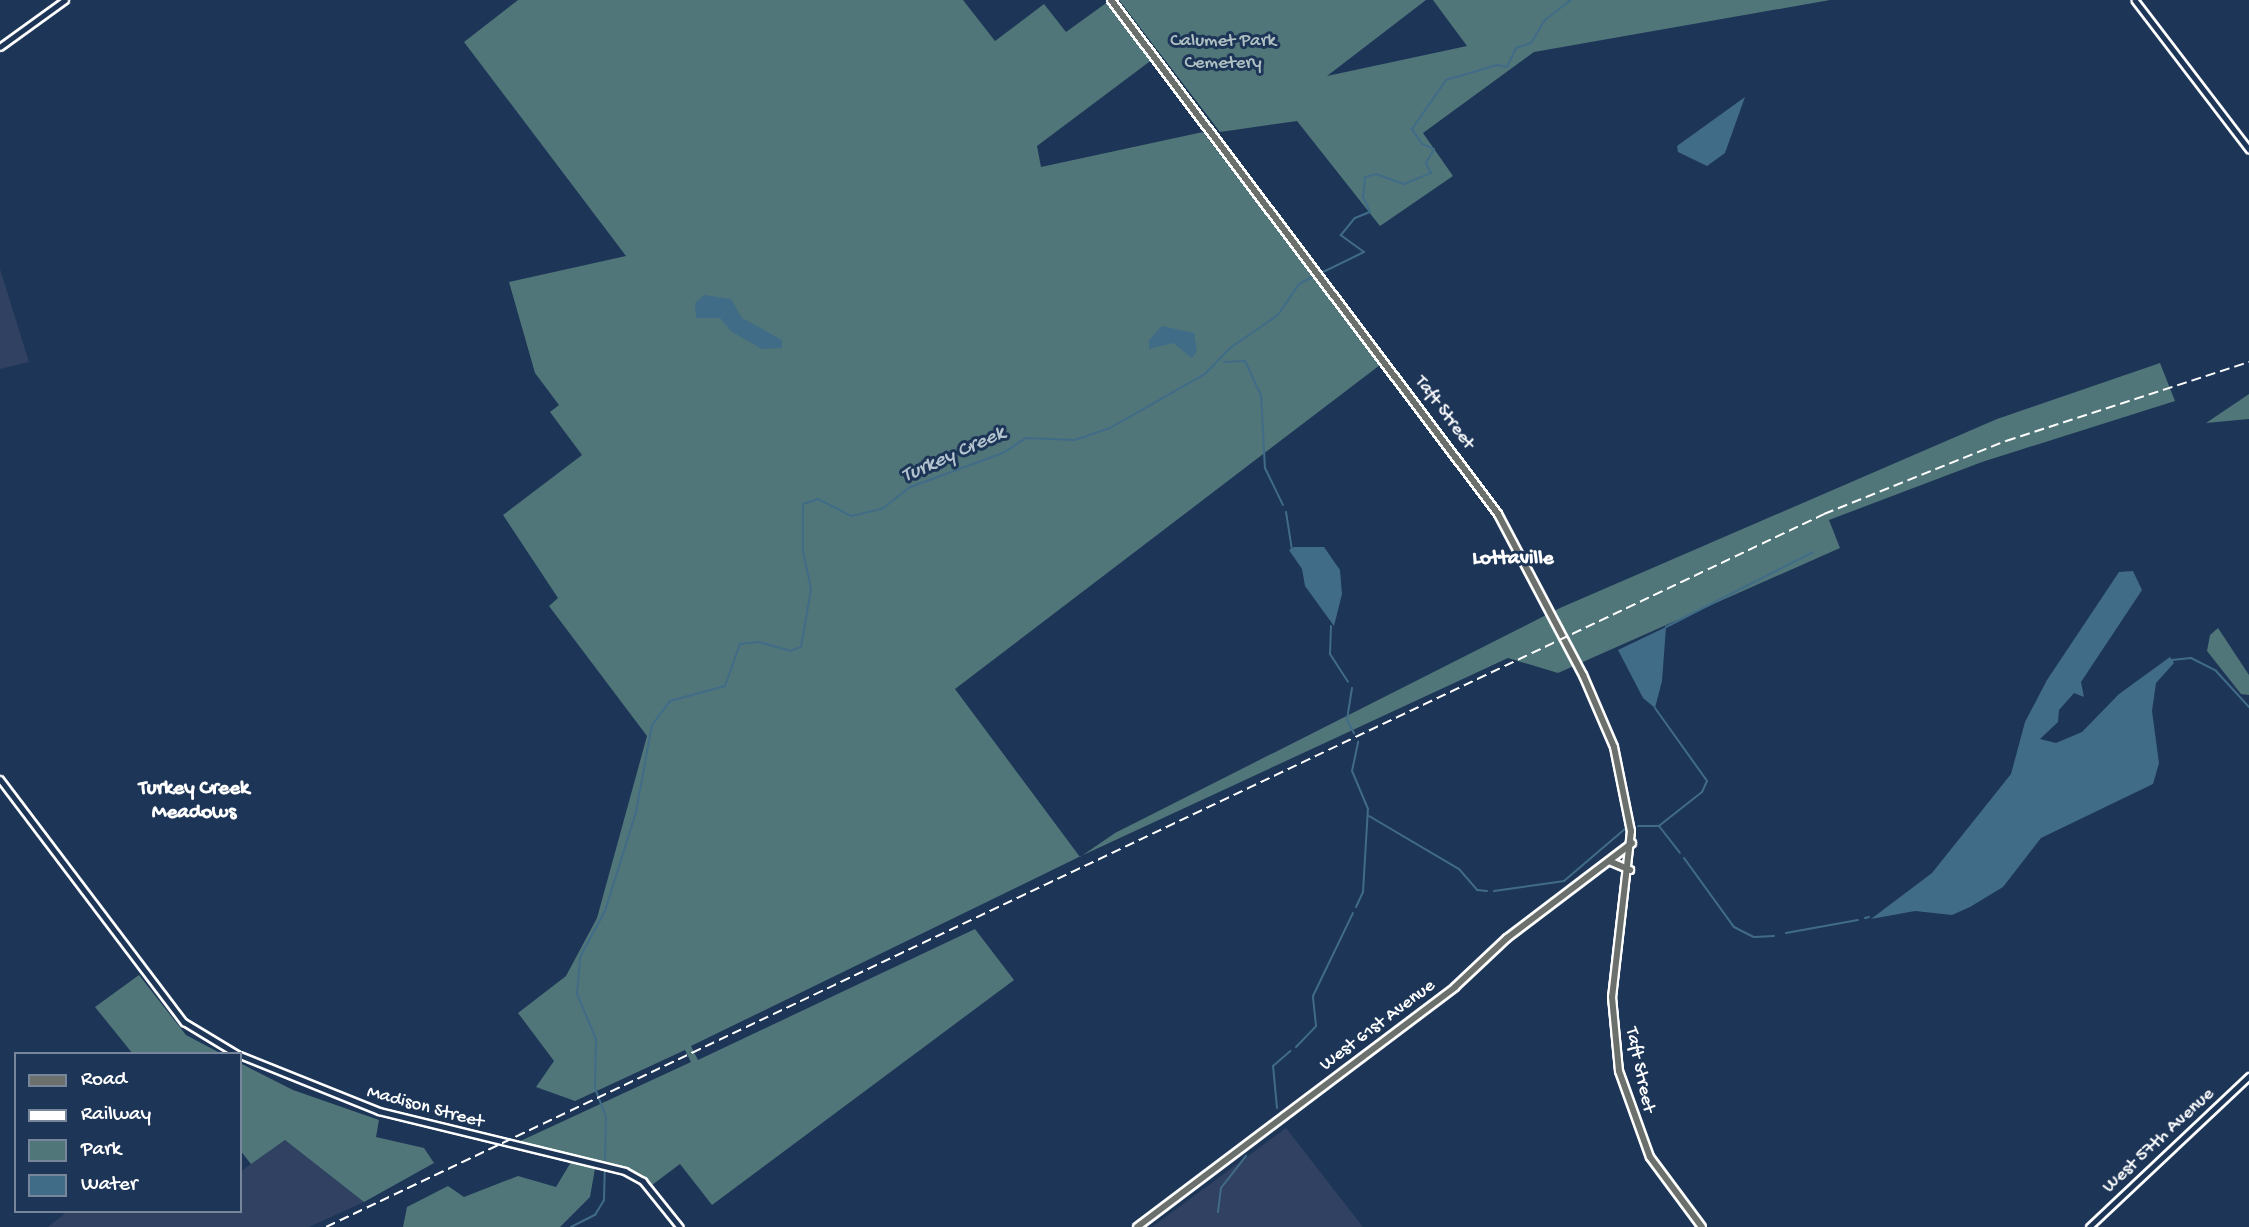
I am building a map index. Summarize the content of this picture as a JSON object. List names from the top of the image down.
{
  "streets": {
    "main road": ["Taft Street", "West 61st Avenue"],
    "street": ["Madison Street", "West 57th Avenue"]
  },
  "crossings": [
    ["Taft Street", "West 61st Avenue"]
  ],
  "districts": ["Lottaville", "Turkey Creek Meadows"],
  "water": ["Turkey Creek"],
  "parks": ["Calumet Park Cemetery"],
  "legend": [
    "Road",
    "Railway",
    "Park",
    "Water"
  ]
}
